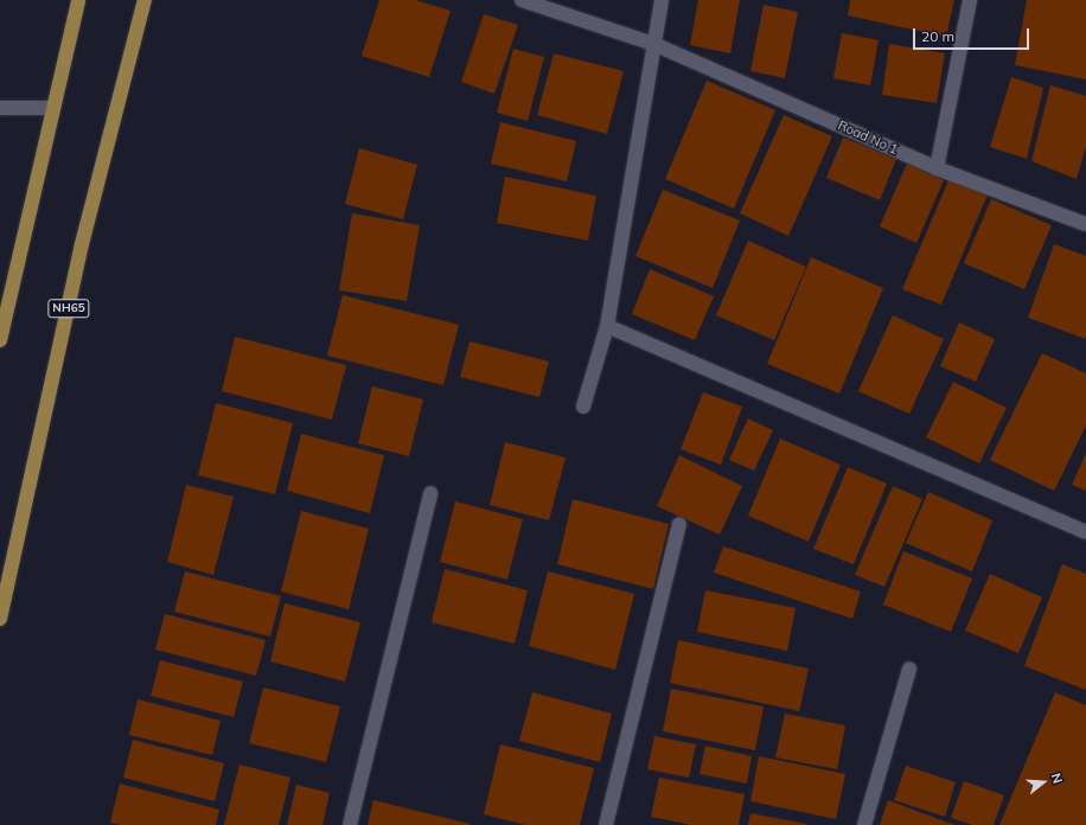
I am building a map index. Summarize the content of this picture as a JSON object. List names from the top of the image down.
{
  "streets": {
    "highway": ["NH65"],
    "street": ["Road No 1"]
  },
  "scale_bar": "20 m",
  "north": "right"
}
